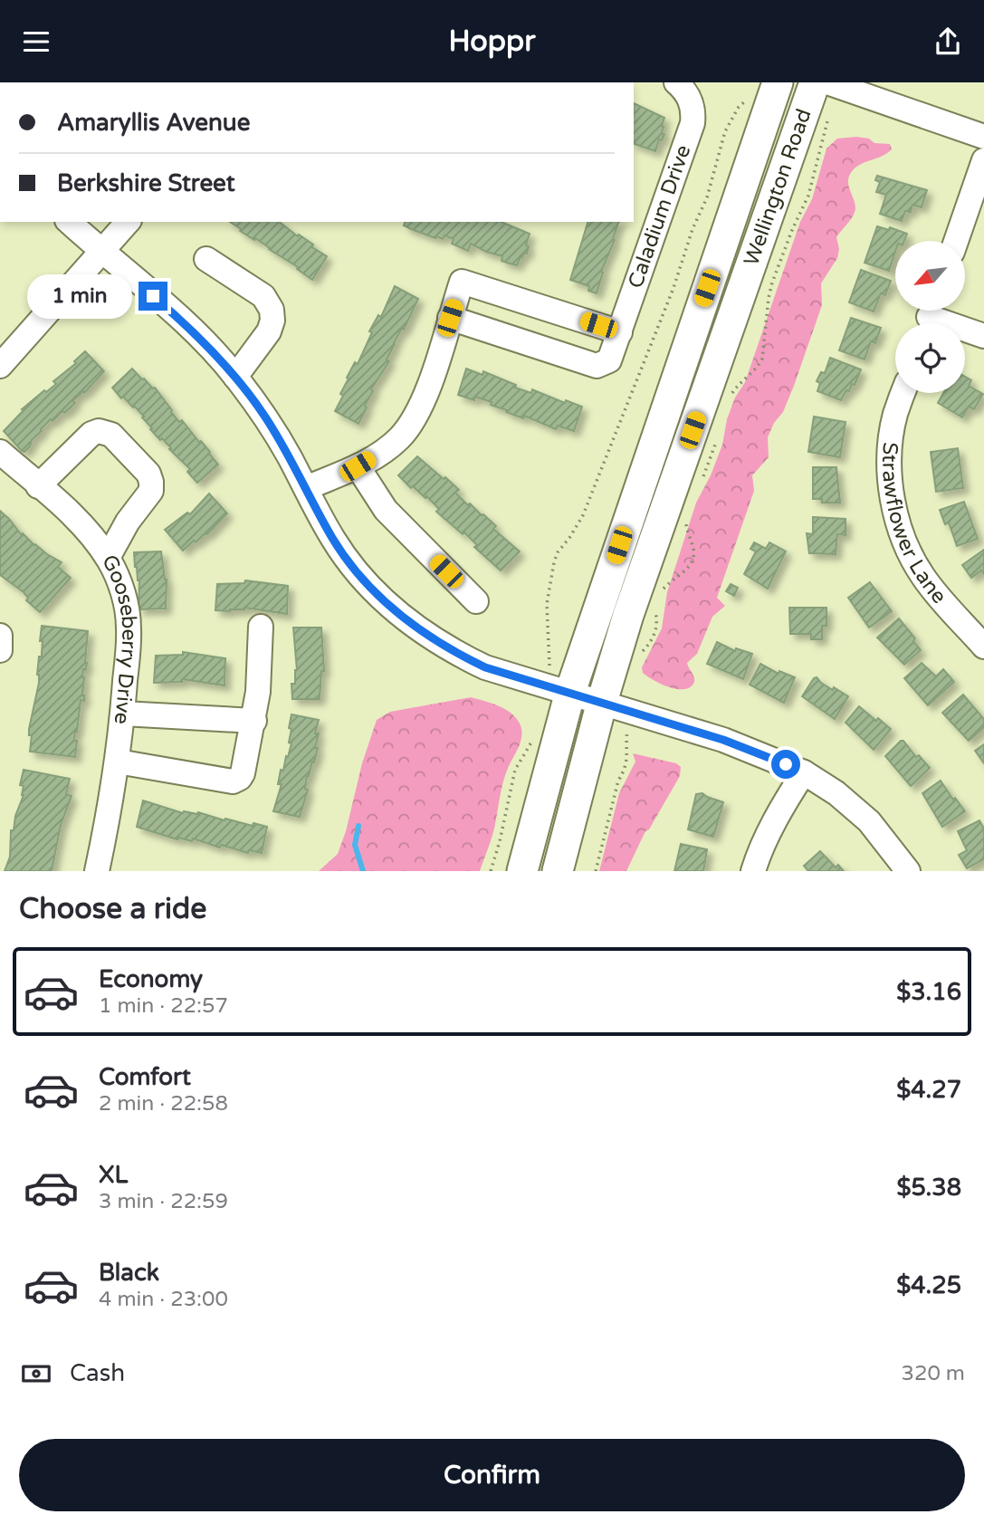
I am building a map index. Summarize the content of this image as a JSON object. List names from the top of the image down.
{
  "streets": {
    "main road": ["Wellington Road"],
    "street": ["Caladium Drive", "Strawflower Lane", "Gooseberry Drive"]
  },
  "north": "bottom left",
  "page": {
    "header": "Hoppr",
    "banner": ["Amaryllis Avenue", "Berkshire Street"],
    "bubble": "1 min",
    "heading": "Choose a ride",
    "list": [
      {
        "name": "Economy",
        "note": "1 min · 22:57",
        "value": "$3.16"
      },
      {
        "name": "Comfort",
        "note": "2 min · 22:58",
        "value": "$4.27"
      },
      {
        "name": "XL",
        "note": "3 min · 22:59",
        "value": "$5.38"
      },
      {
        "name": "Black",
        "note": "4 min · 23:00",
        "value": "$4.25"
      }
    ],
    "pay": ["Cash", "320 m"],
    "buttons": "Confirm"
  }
}
